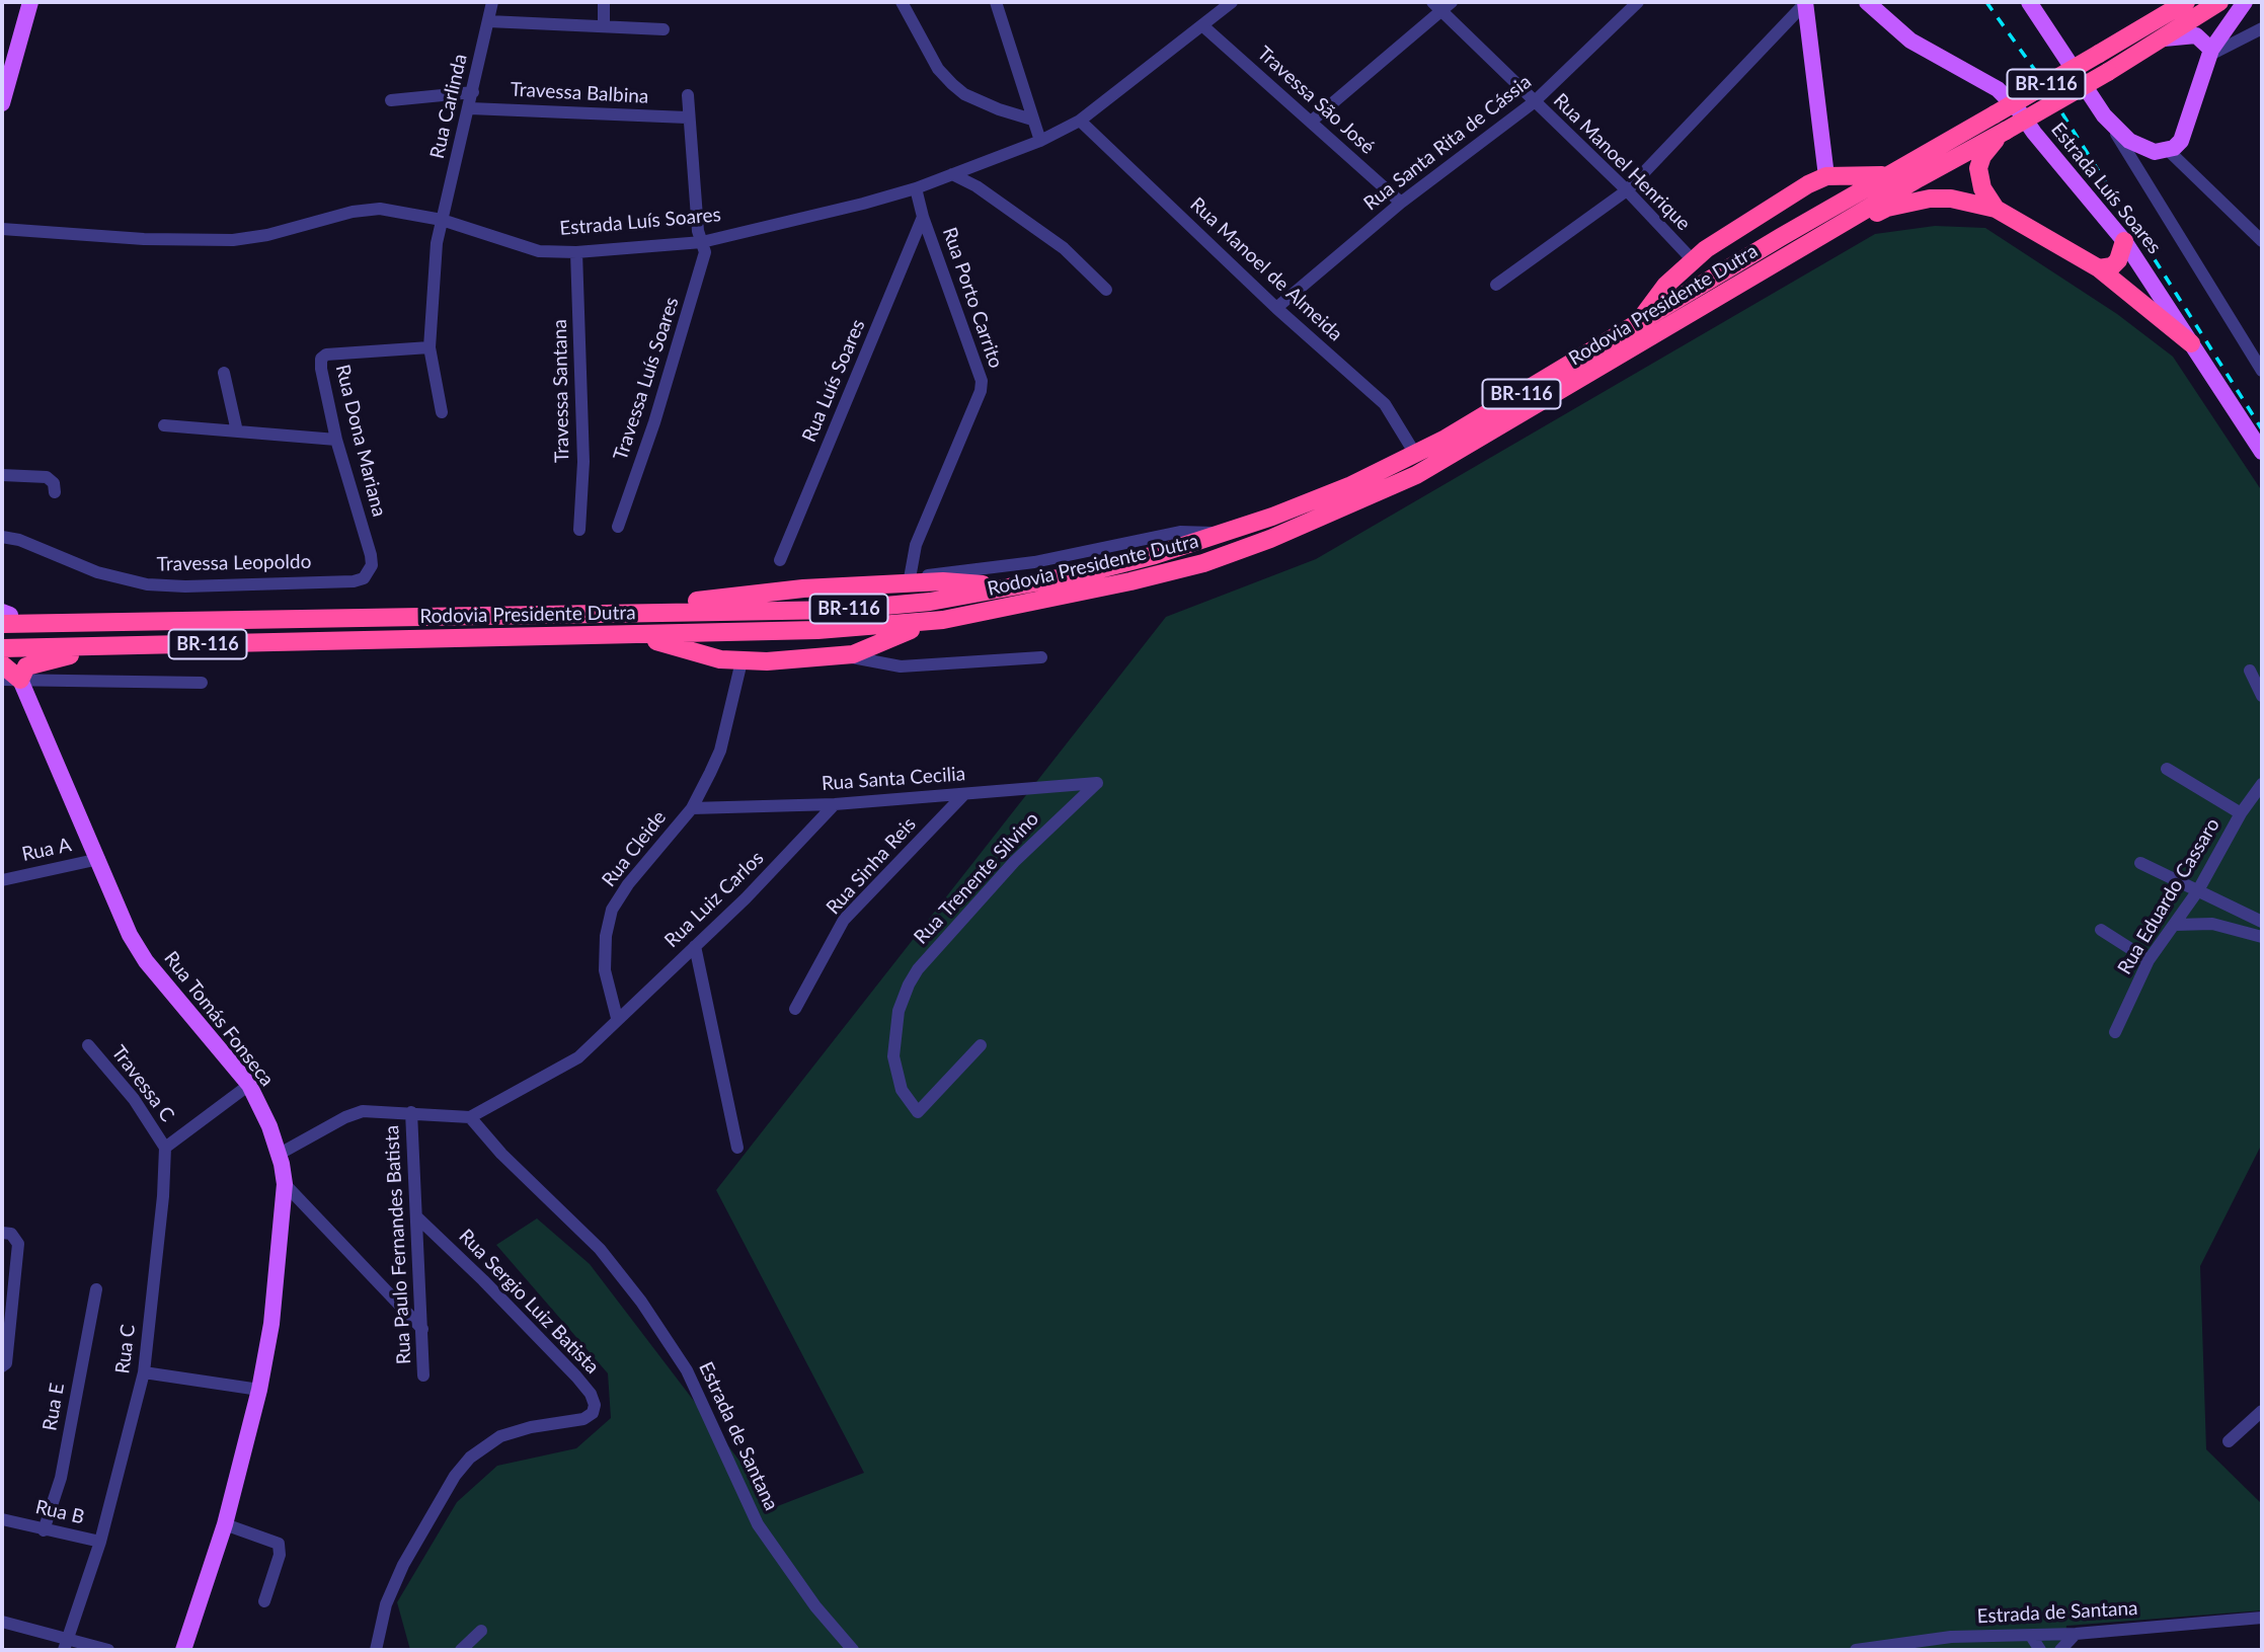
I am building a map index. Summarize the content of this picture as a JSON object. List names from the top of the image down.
{
  "streets": {
    "highway": ["BR-116", "Rodovia Presidente Dutra"],
    "main road": ["Estrada Luís Soares", "Rua Tomás Fonseca"],
    "street": [
      "Travessa Balbina",
      "Travessa São José",
      "Rua Carlinda",
      "Rua Santa Rita de Cássia",
      "Rua Manoel Henrique",
      "Rua Manoel de Almeida",
      "Rua Porto Carrito",
      "Travessa Luís Soares",
      "Rua Luís Soares",
      "Travessa Santana",
      "Rua Dona Mariana",
      "Travessa Leopoldo",
      "Rua Santa Cecilia",
      "Rua Cleide",
      "Rua A",
      "Rua Sinha Reis",
      "Rua Trenente Silvino",
      "Rua Eduardo Cassaro",
      "Rua Luiz Carlos",
      "Travessa C",
      "Rua Paulo Fernandes Batista",
      "Rua Sergio Luiz Batista",
      "Rua C",
      "Rua E",
      "Estrada de Santana",
      "Rua B"
    ]
  },
  "crossings": [
    ["Travessa Balbina", "Rua Carlinda"],
    ["Travessa Balbina", "Travessa Luís Soares"],
    ["Travessa São José", "Rua Santa Rita de Cássia"],
    ["Travessa São José", "Estrada Luís Soares"],
    ["Rua Carlinda", "Estrada Luís Soares"],
    ["Rua Carlinda", "Rua Dona Mariana"],
    ["Rua Santa Rita de Cássia", "Rua Manoel Henrique"],
    ["Rua Santa Rita de Cássia", "Rua Manoel de Almeida"],
    ["Estrada Luís Soares", "Rua Manoel de Almeida"],
    ["Estrada Luís Soares", "Rua Porto Carrito"],
    ["Estrada Luís Soares", "Travessa Luís Soares"],
    ["Estrada Luís Soares", "Travessa Santana"],
    ["Rua Manoel de Almeida", "Rodovia Presidente Dutra"],
    ["Rua Porto Carrito", "Rua Luís Soares"],
    ["Rua Dona Mariana", "Travessa Leopoldo"],
    ["Rua Santa Cecilia", "Rua Cleide"],
    ["Rua Santa Cecilia", "Rua Sinha Reis"],
    ["Rua Santa Cecilia", "Rua Trenente Silvino"],
    ["Rua Santa Cecilia", "Rua Luiz Carlos"],
    ["Rua Cleide", "Rua Luiz Carlos"],
    ["Rua A", "Rua Tomás Fonseca"],
    ["Travessa C", "Rua C"],
    ["Rua Paulo Fernandes Batista", "Rua Sergio Luiz Batista"],
    ["Rua C", "Rua B"],
    ["Rua E", "Rua B"]
  ]
}
